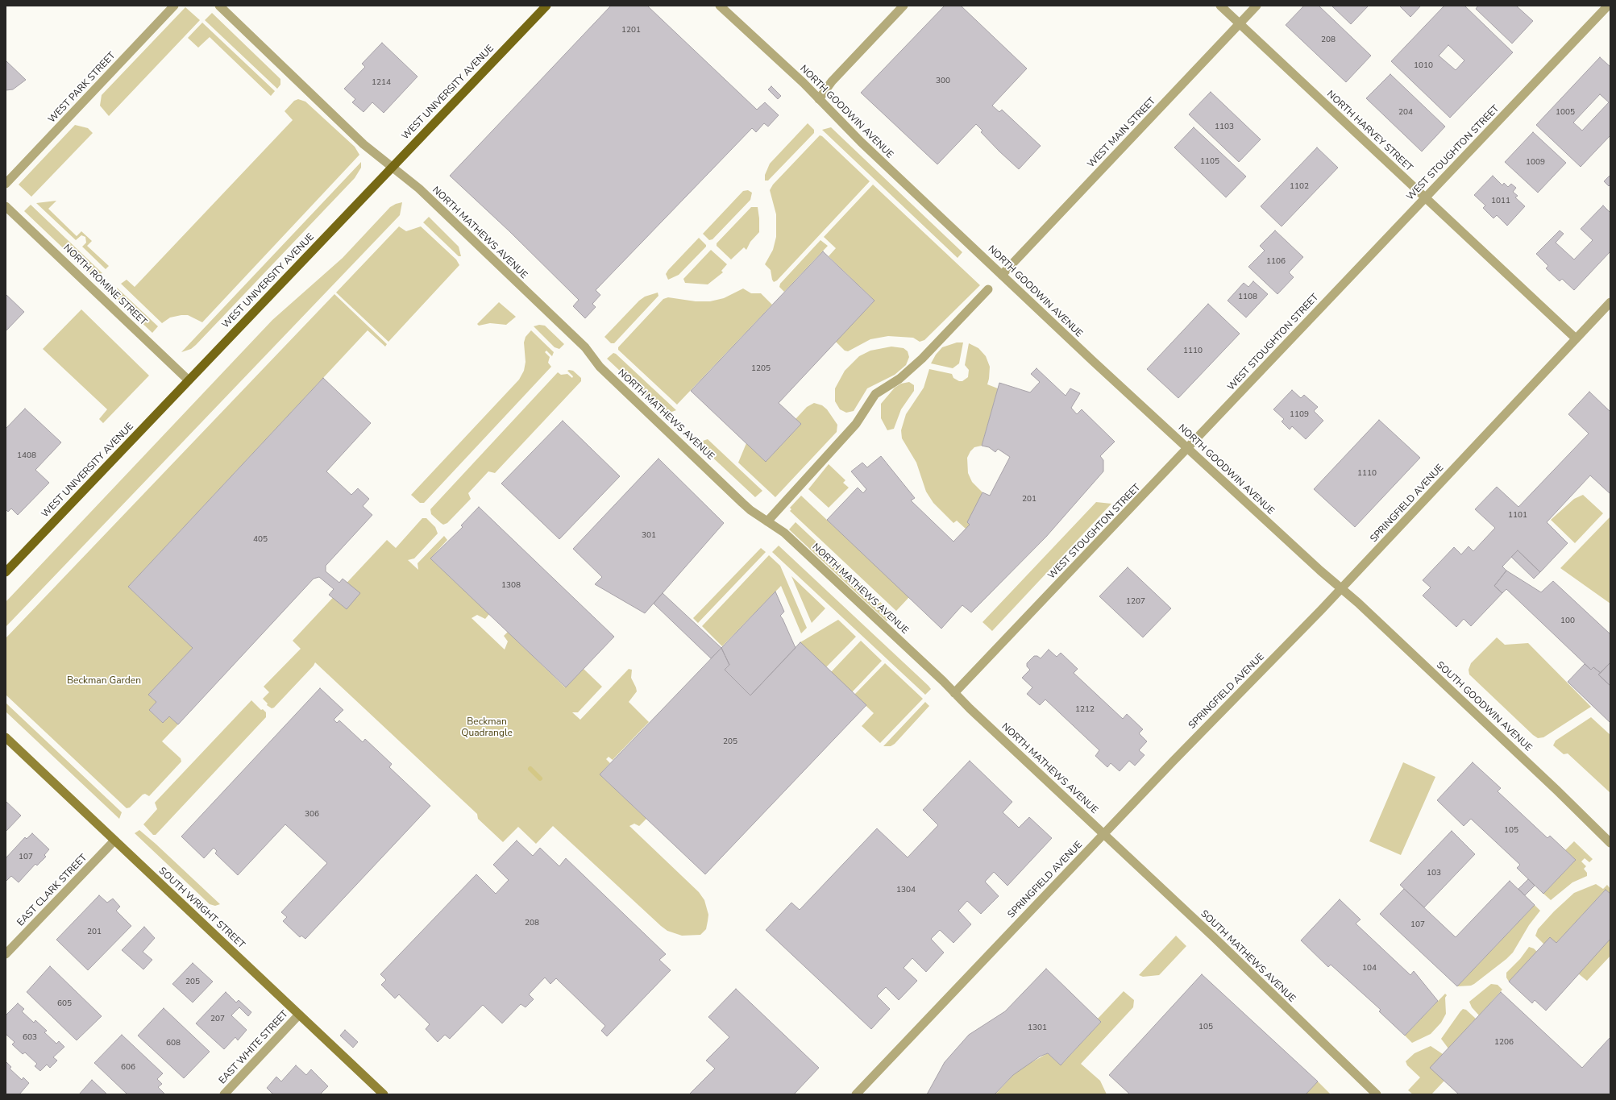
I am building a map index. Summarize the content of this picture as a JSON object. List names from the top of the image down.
{
  "streets": {
    "main road": ["WEST UNIVERSITY AVENUE", "SOUTH WRIGHT STREET"],
    "street": [
      "WEST PARK STREET",
      "NORTH GOODWIN AVENUE",
      "NORTH HARVEY STREET",
      "WEST MAIN STREET",
      "WEST STOUGHTON STREET",
      "NORTH MATHEWS AVENUE",
      "NORTH ROMINE STREET",
      "SPRINGFIELD AVENUE",
      "SOUTH GOODWIN AVENUE",
      "EAST CLARK STREET",
      "SOUTH MATHEWS AVENUE",
      "EAST WHITE STREET"
    ]
  },
  "crossings": [
    ["WEST UNIVERSITY AVENUE", "NORTH MATHEWS AVENUE"],
    ["WEST UNIVERSITY AVENUE", "NORTH ROMINE STREET"],
    ["NORTH GOODWIN AVENUE", "WEST MAIN STREET"],
    ["NORTH GOODWIN AVENUE", "WEST STOUGHTON STREET"],
    ["NORTH GOODWIN AVENUE", "SPRINGFIELD AVENUE"],
    ["NORTH GOODWIN AVENUE", "SOUTH GOODWIN AVENUE"],
    ["NORTH HARVEY STREET", "WEST MAIN STREET"],
    ["NORTH HARVEY STREET", "WEST STOUGHTON STREET"],
    ["NORTH HARVEY STREET", "SPRINGFIELD AVENUE"],
    ["WEST STOUGHTON STREET", "NORTH MATHEWS AVENUE"],
    ["NORTH MATHEWS AVENUE", "SPRINGFIELD AVENUE"],
    ["NORTH MATHEWS AVENUE", "SOUTH MATHEWS AVENUE"],
    ["SPRINGFIELD AVENUE", "SOUTH GOODWIN AVENUE"],
    ["SPRINGFIELD AVENUE", "SOUTH MATHEWS AVENUE"],
    ["EAST CLARK STREET", "SOUTH WRIGHT STREET"],
    ["SOUTH WRIGHT STREET", "EAST WHITE STREET"]
  ],
  "parks": ["Beckman Garden", "Beckman Quadrangle"],
  "house_numbers": [
    "1201",
    "208",
    "1010",
    "300",
    "1214",
    "204",
    "1005",
    "1103",
    "1105",
    "1009",
    "1102",
    "1011",
    "1106",
    "1108",
    "1110",
    "1205",
    "1109",
    "1408",
    "1110",
    "201",
    "1101",
    "301",
    "405",
    "1308",
    "1207",
    "100",
    "1212",
    "205",
    "306",
    "105",
    "107",
    "103",
    "1304",
    "208",
    "107",
    "201",
    "104",
    "205",
    "605",
    "207",
    "105",
    "1301",
    "603",
    "1206",
    "608",
    "606"
  ]
}
